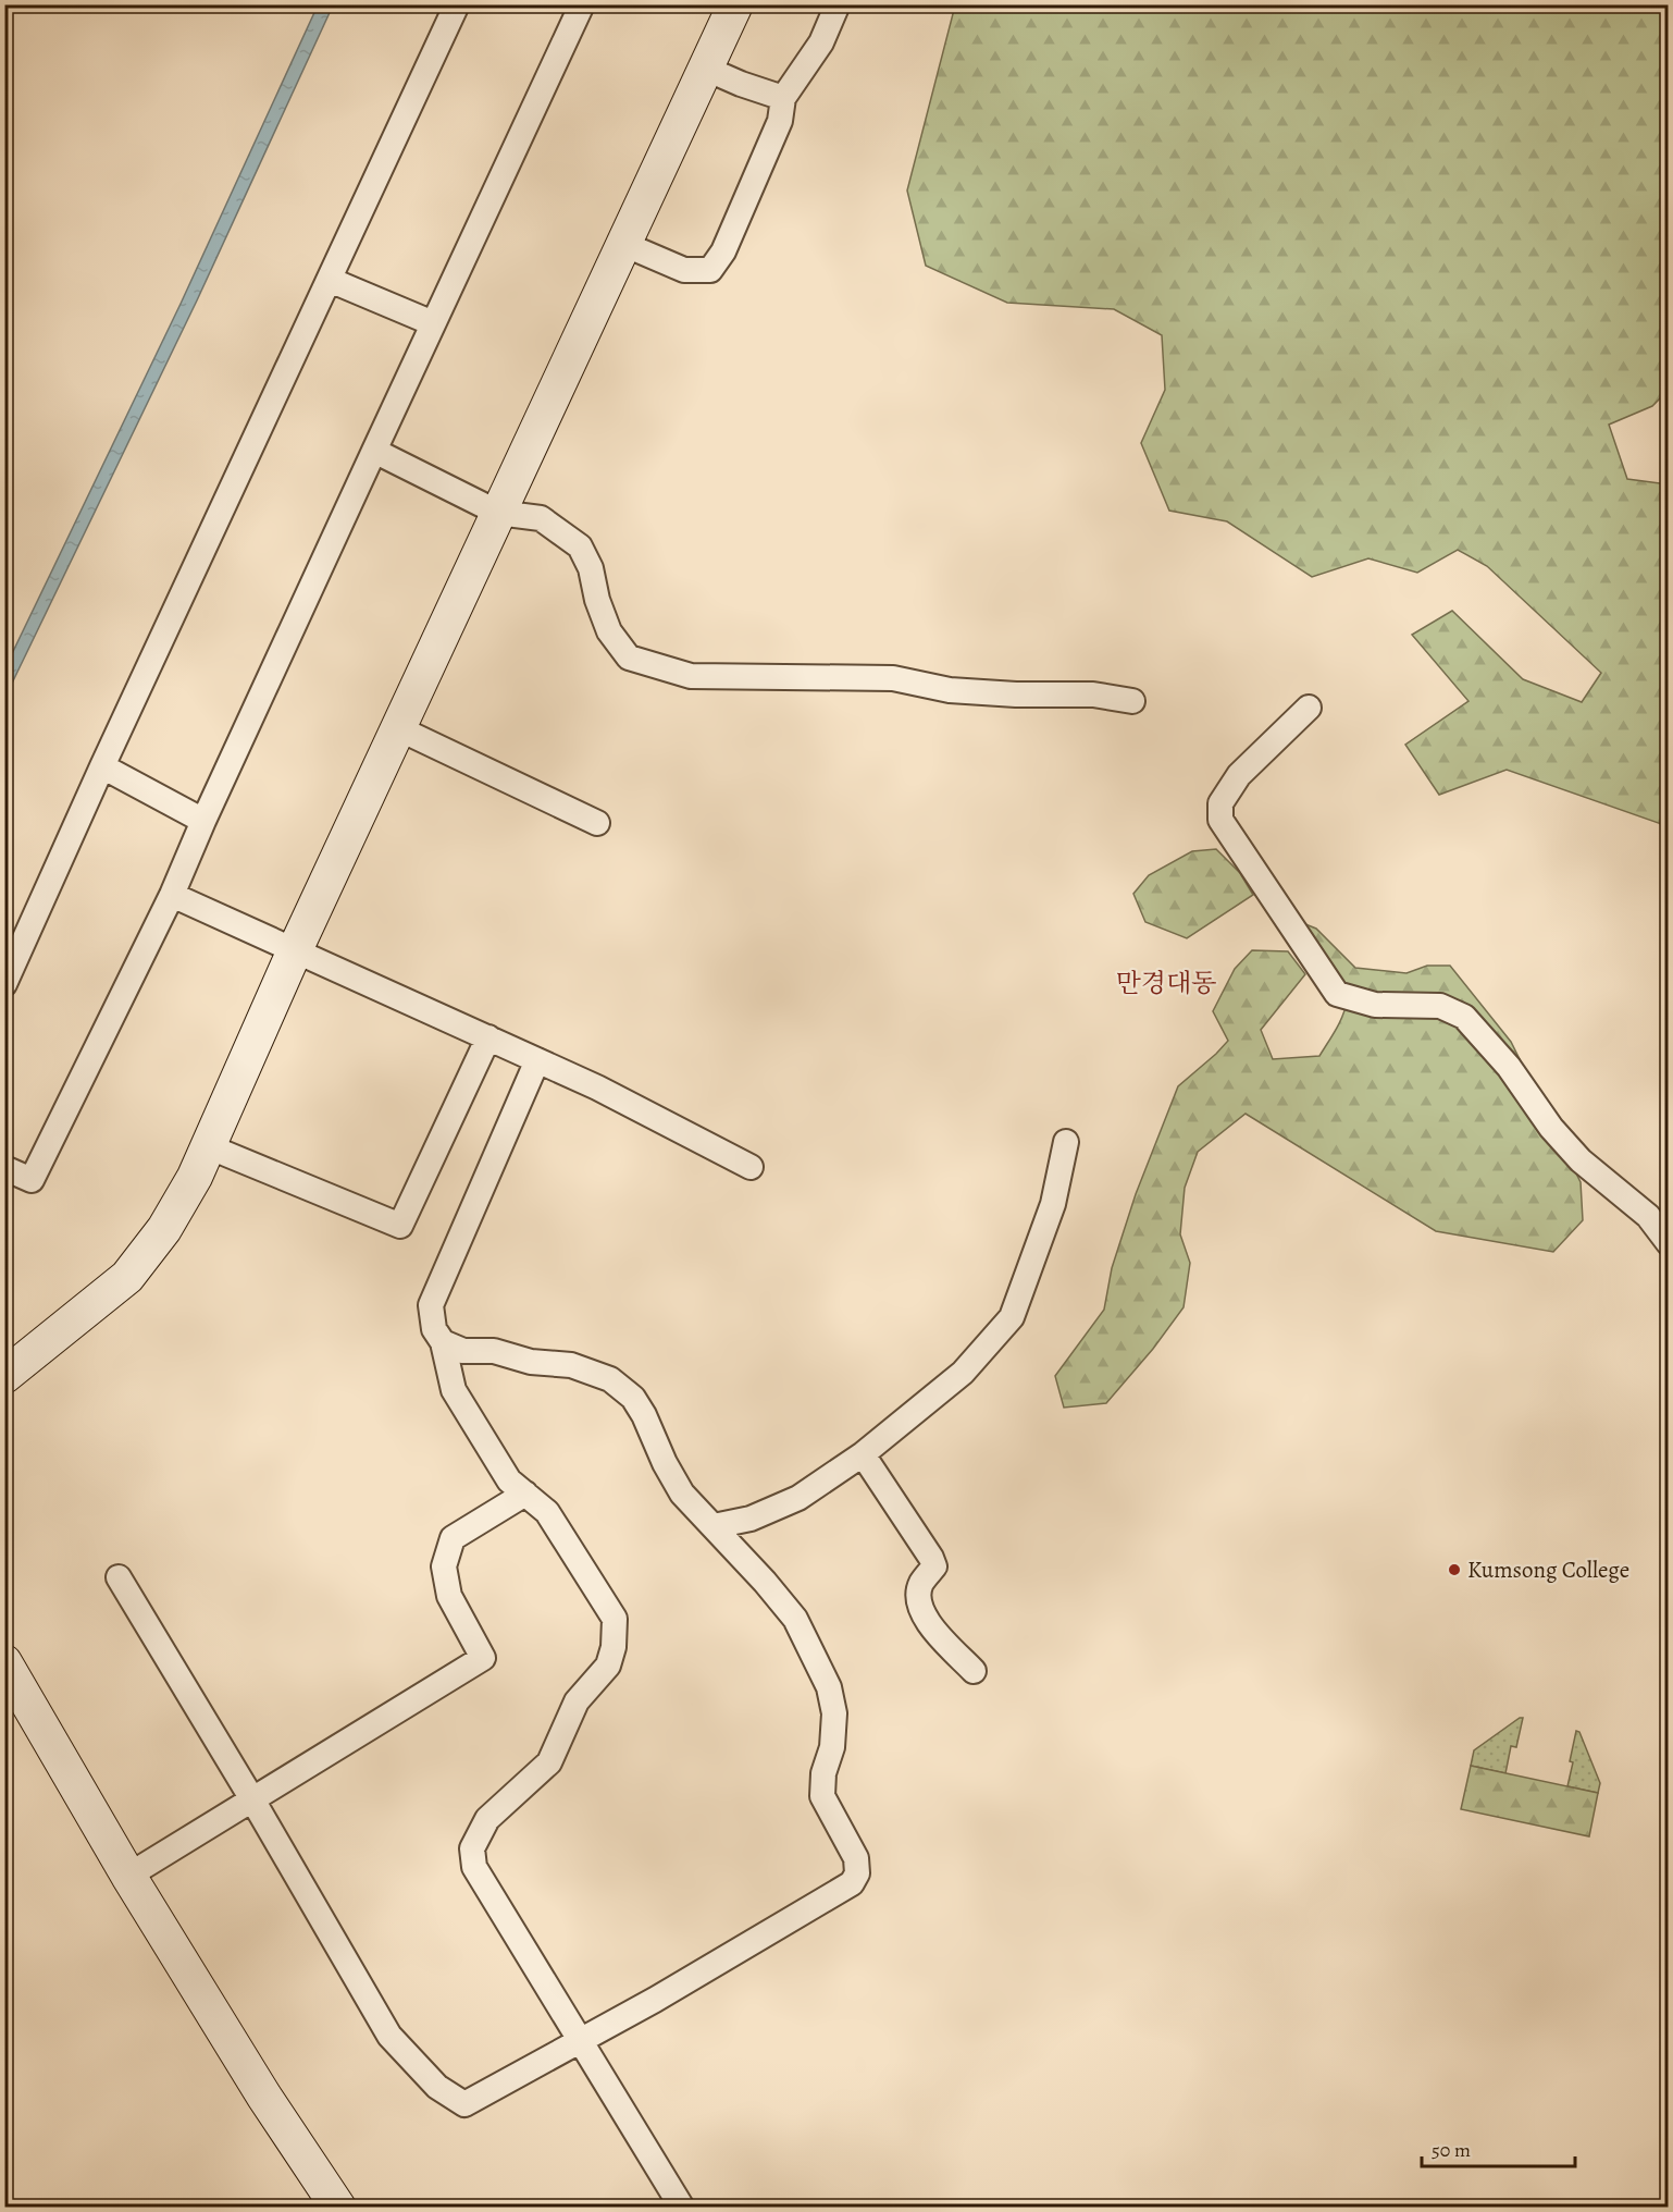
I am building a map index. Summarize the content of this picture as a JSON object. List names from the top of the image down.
{
  "districts": ["만경대동"],
  "places": ["Kumsong College"],
  "scale_bar": "50 m"
}
